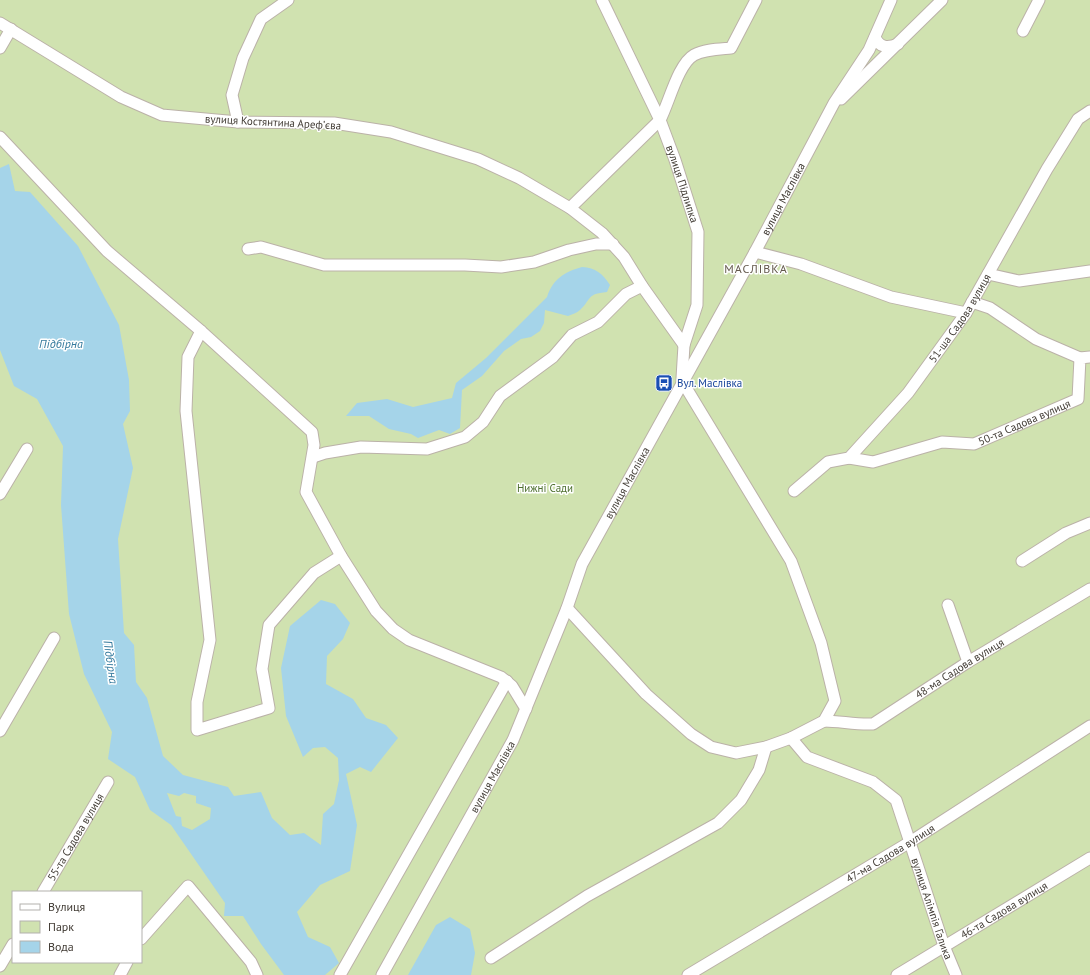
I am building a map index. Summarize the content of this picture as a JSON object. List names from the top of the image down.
{
  "streets": {
    "street": [
      "вулиця Костянтина Арефʼєва",
      "вулиця Підлипка",
      "вулиця Маслівка",
      "51-ша Садова вулиця",
      "50-та Садова вулиця",
      "48-ма Садова вулиця",
      "55-та Садова вулиця",
      "47-ма Садова вулиця",
      "вулиця Алімпія Галика",
      "46-та Садова вулиця"
    ]
  },
  "crossings": [
    ["вулиця Костянтина Арефʼєва", "вулиця Підлипка"],
    ["вулиця Підлипка", "вулиця Маслівка"],
    ["51-ша Садова вулиця", "50-та Садова вулиця"],
    ["47-ма Садова вулиця", "вулиця Алімпія Галика"],
    ["вулиця Алімпія Галика", "46-та Садова вулиця"]
  ],
  "districts": ["МАСЛІВКА"],
  "water": ["Підбірна"],
  "parks": ["Нижні Сади"],
  "places": {
    "bus stop": ["Вул. Маслівка"]
  },
  "legend": ["Вулиця", "Парк", "Вода"]
}
